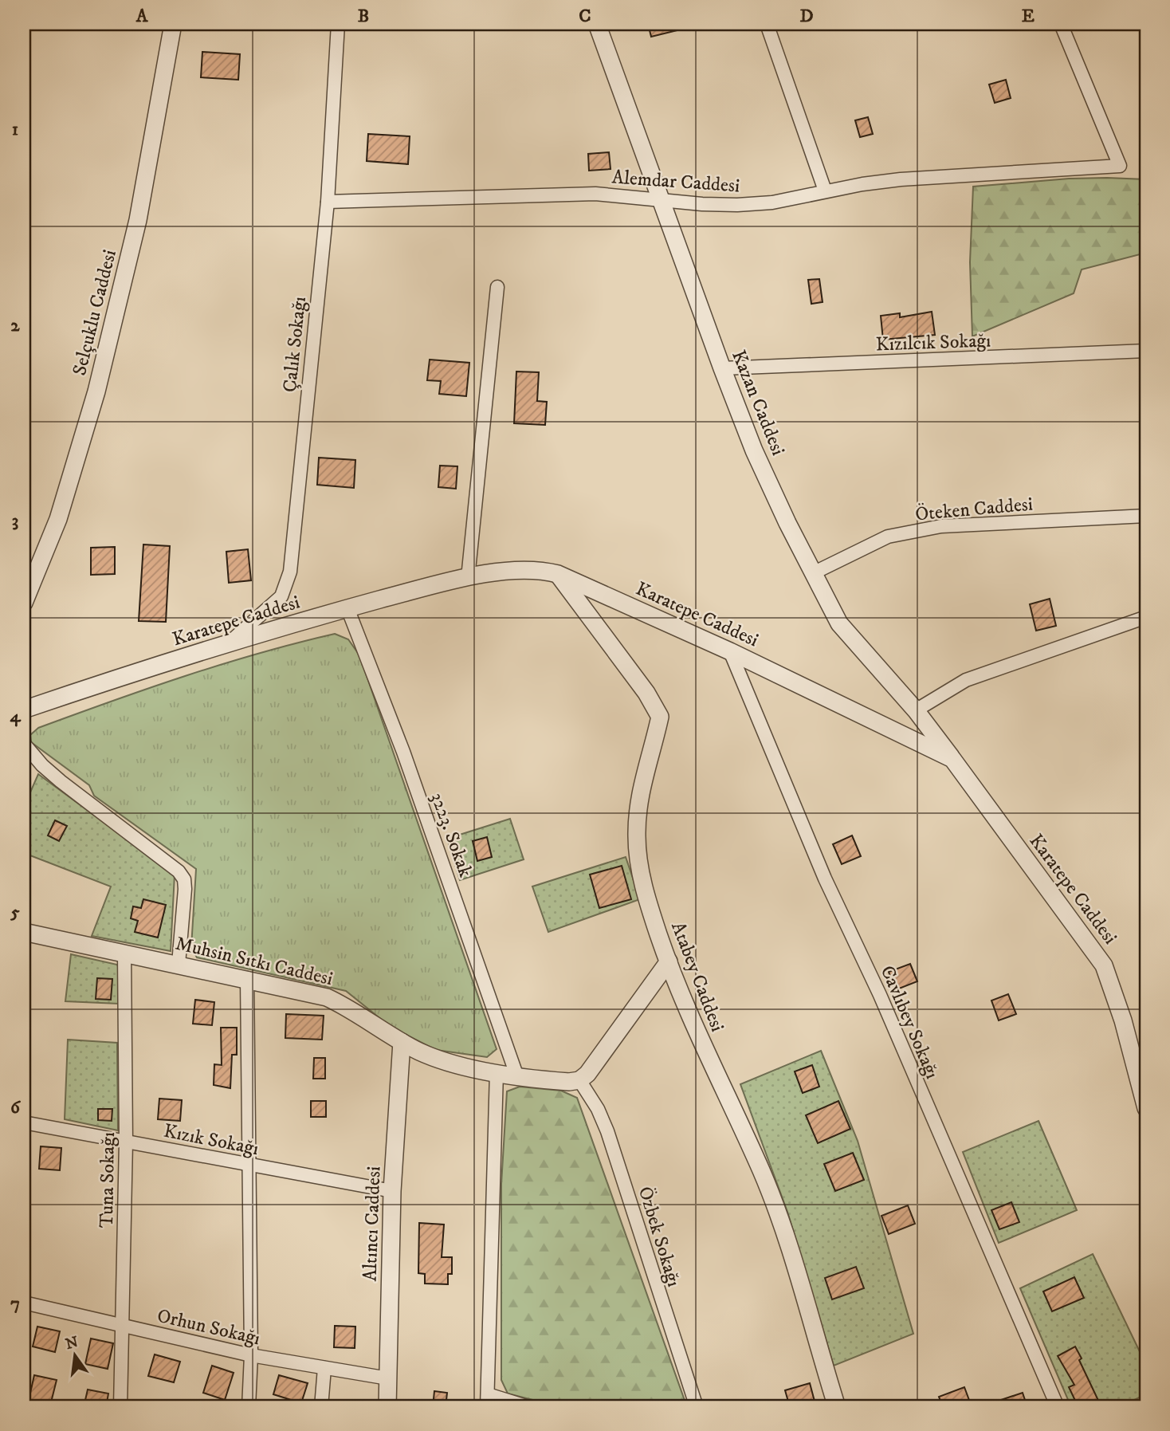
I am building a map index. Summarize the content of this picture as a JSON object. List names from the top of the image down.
{
  "streets": {
    "street": [
      "Alemdar Caddesi",
      "Selçuklu Caddesi",
      "Kızılcık Sokağı",
      "Çalık Sokağı",
      "Kazan Caddesi",
      "Öteken Caddesi",
      "Karatepe Caddesi",
      "3223. Sokak",
      "Muhsin Sıtkı Caddesi",
      "Atabey Caddesi",
      "Cavlıbey Sokağı",
      "Kızık Sokağı",
      "Tuna Sokağı",
      "Altıncı Caddesi",
      "Özbek Sokağı",
      "Orhun Sokağı"
    ]
  },
  "crossings": [
    ["Alemdar Caddesi", "Çalık Sokağı"],
    ["Alemdar Caddesi", "Kazan Caddesi"],
    ["Kızılcık Sokağı", "Kazan Caddesi"],
    ["Çalık Sokağı", "Karatepe Caddesi"],
    ["Kazan Caddesi", "Öteken Caddesi"],
    ["Kazan Caddesi", "Karatepe Caddesi"],
    ["Karatepe Caddesi", "3223. Sokak"],
    ["Karatepe Caddesi", "Atabey Caddesi"],
    ["Karatepe Caddesi", "Cavlıbey Sokağı"],
    ["3223. Sokak", "Muhsin Sıtkı Caddesi"],
    ["Muhsin Sıtkı Caddesi", "Tuna Sokağı"],
    ["Muhsin Sıtkı Caddesi", "Altıncı Caddesi"],
    ["Muhsin Sıtkı Caddesi", "Özbek Sokağı"],
    ["Kızık Sokağı", "Tuna Sokağı"],
    ["Kızık Sokağı", "Altıncı Caddesi"],
    ["Tuna Sokağı", "Orhun Sokağı"],
    ["Altıncı Caddesi", "Orhun Sokağı"]
  ],
  "north": "top",
  "grid": {
    "columns": [
      "A",
      "B",
      "C",
      "D",
      "E"
    ],
    "rows": [
      "1",
      "2",
      "3",
      "4",
      "5",
      "6",
      "7"
    ]
  }
}
